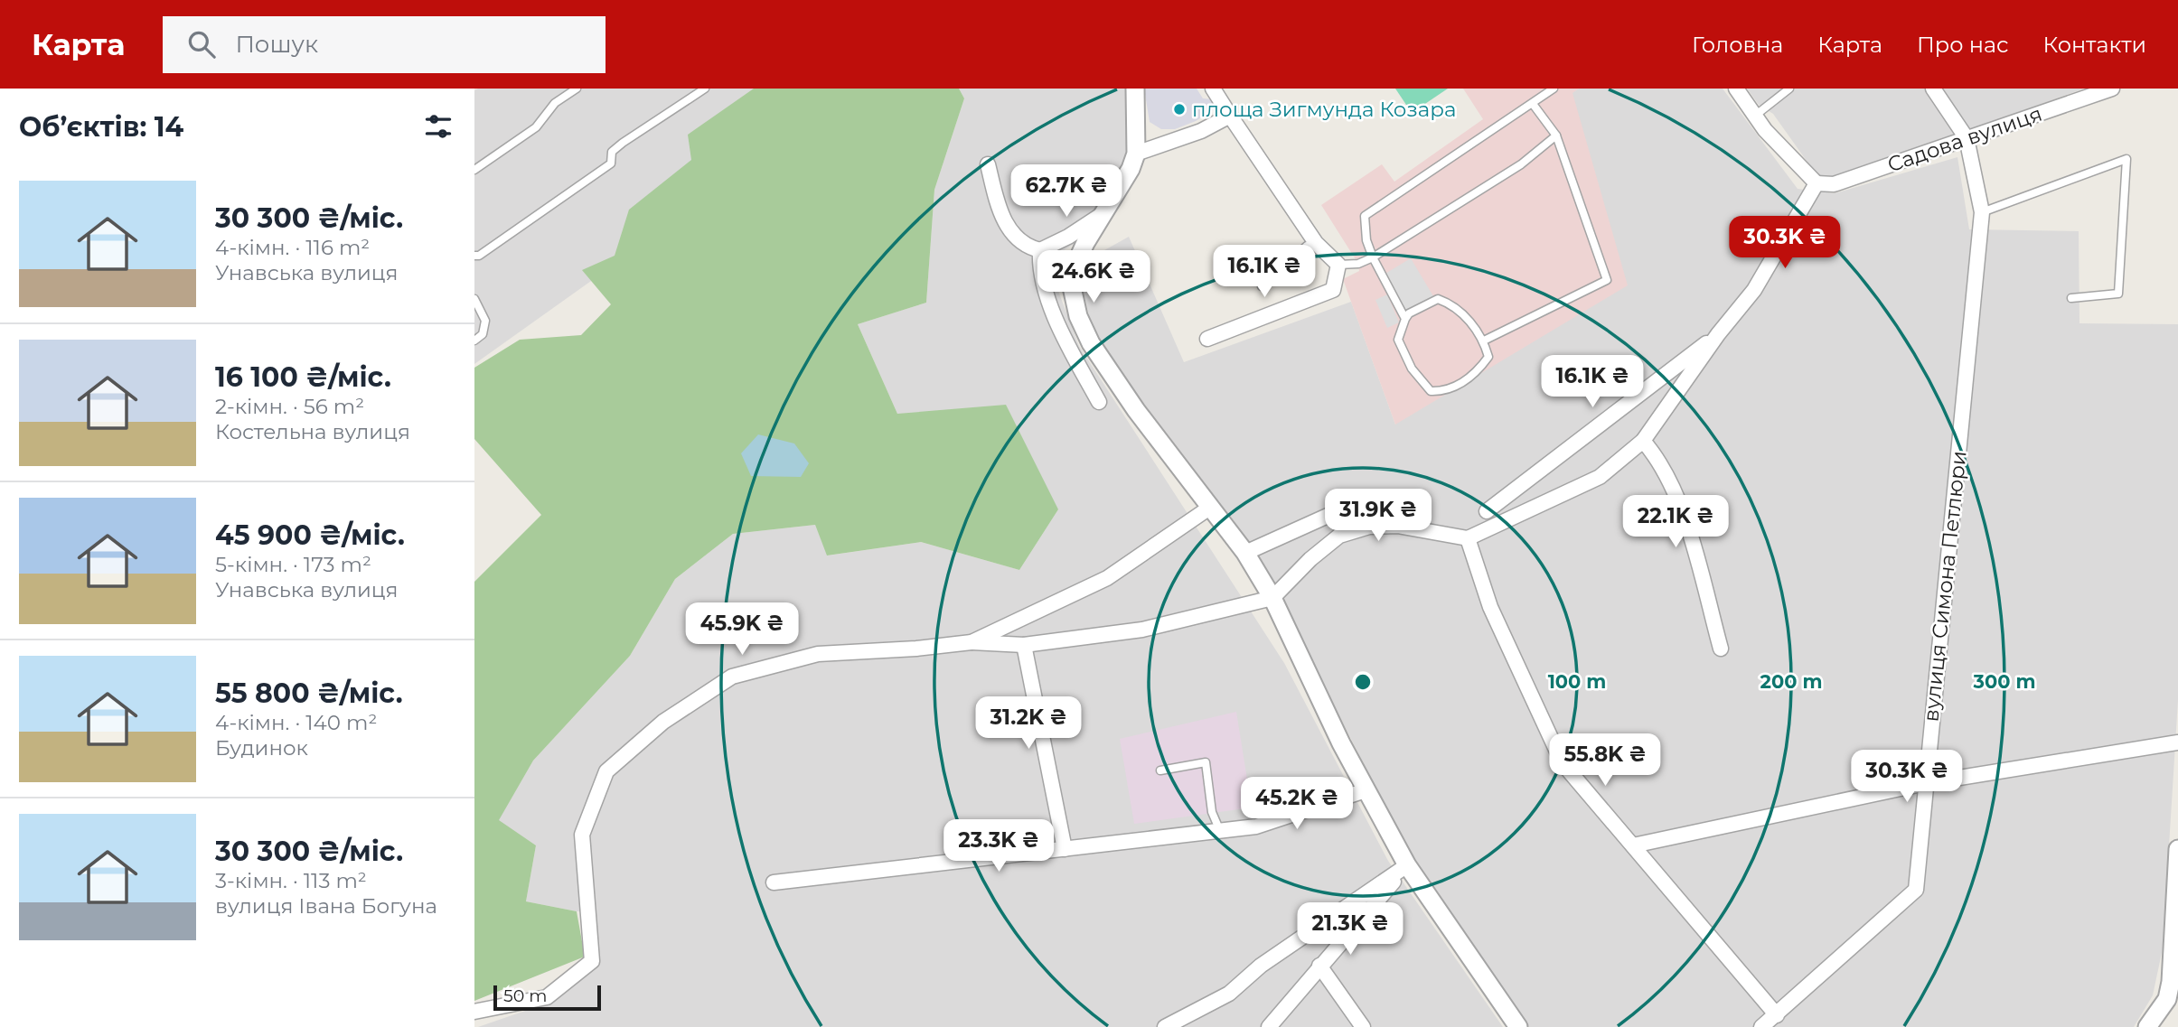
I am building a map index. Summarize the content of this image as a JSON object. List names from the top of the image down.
{
  "streets": {
    "street": ["Садова вулиця", "вулиця Симона Петлюри"]
  },
  "crossings": [
    ["Садова вулиця", "вулиця Симона Петлюри"]
  ],
  "places": ["площа Зигмунда Козара"],
  "scale_bar": "50 m",
  "page": {
    "header": "Карта",
    "search": "Пошук",
    "nav": [
      "Головна",
      "Карта",
      "Про нас",
      "Контакти"
    ],
    "heading": "Об’єктів: 14",
    "list": [
      {
        "name": "30 300 ₴/міс.",
        "note": "4-кімн. · 116 m² · Унавська вулиця"
      },
      {
        "name": "16 100 ₴/міс.",
        "note": "2-кімн. · 56 m² · Костельна вулиця"
      },
      {
        "name": "45 900 ₴/міс.",
        "note": "5-кімн. · 173 m² · Унавська вулиця"
      },
      {
        "name": "55 800 ₴/міс.",
        "note": "4-кімн. · 140 m² · Будинок"
      },
      {
        "name": "30 300 ₴/міс.",
        "note": "3-кімн. · 113 m² · вулиця Івана Богуна"
      }
    ],
    "price": [
      "62.7K ₴",
      "30.3K ₴",
      "16.1K ₴",
      "24.6K ₴",
      "16.1K ₴",
      "31.9K ₴",
      "22.1K ₴",
      "45.9K ₴",
      "31.2K ₴",
      "55.8K ₴",
      "30.3K ₴",
      "45.2K ₴",
      "23.3K ₴",
      "21.3K ₴"
    ],
    "scale": "50 m"
  },
  "rings": ["100 m", "200 m", "300 m"]
}
